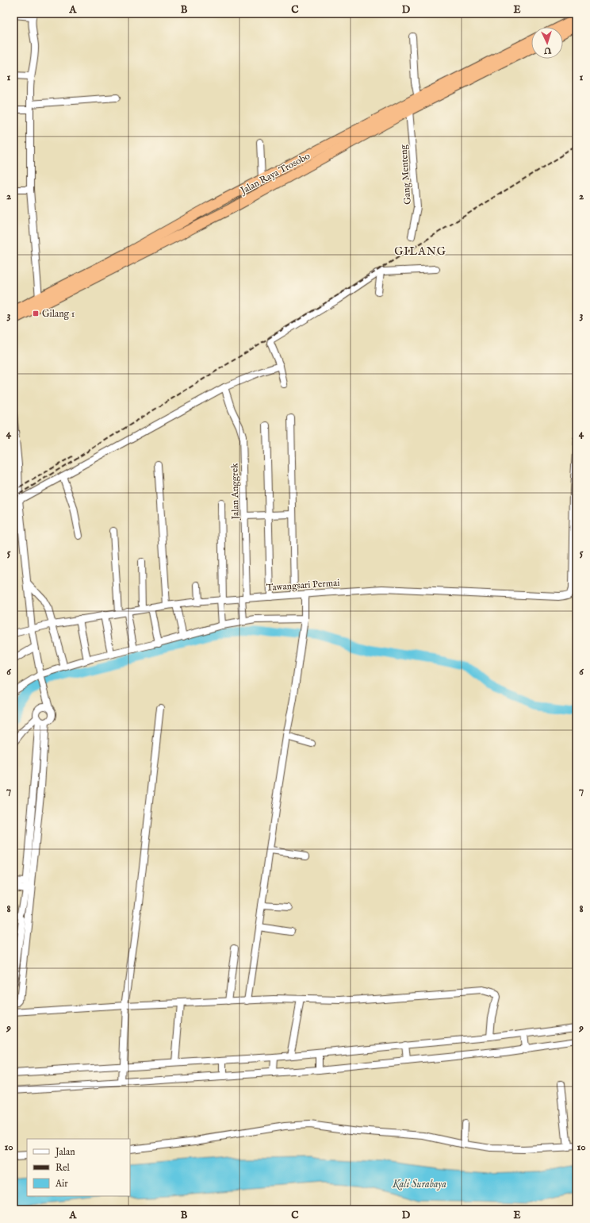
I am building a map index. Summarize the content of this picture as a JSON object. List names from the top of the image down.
{
  "streets": {
    "highway": ["Jalan Raya Trosobo"],
    "street": ["Gang Menteng", "Jalan Anggrek", "Tawangsari Permai"]
  },
  "crossings": [
    ["Jalan Raya Trosobo", "Gang Menteng"],
    ["Jalan Anggrek", "Tawangsari Permai"]
  ],
  "districts": ["GILANG"],
  "water": ["Kali Surabaya"],
  "places": {
    "transit": ["Gilang 1"]
  },
  "legend": ["Jalan", "Rel", "Air"],
  "north": "bottom",
  "grid": {
    "columns": [
      "A",
      "B",
      "C",
      "D",
      "E"
    ],
    "rows": [
      "1",
      "2",
      "3",
      "4",
      "5",
      "6",
      "7",
      "8",
      "9",
      "10"
    ]
  }
}
